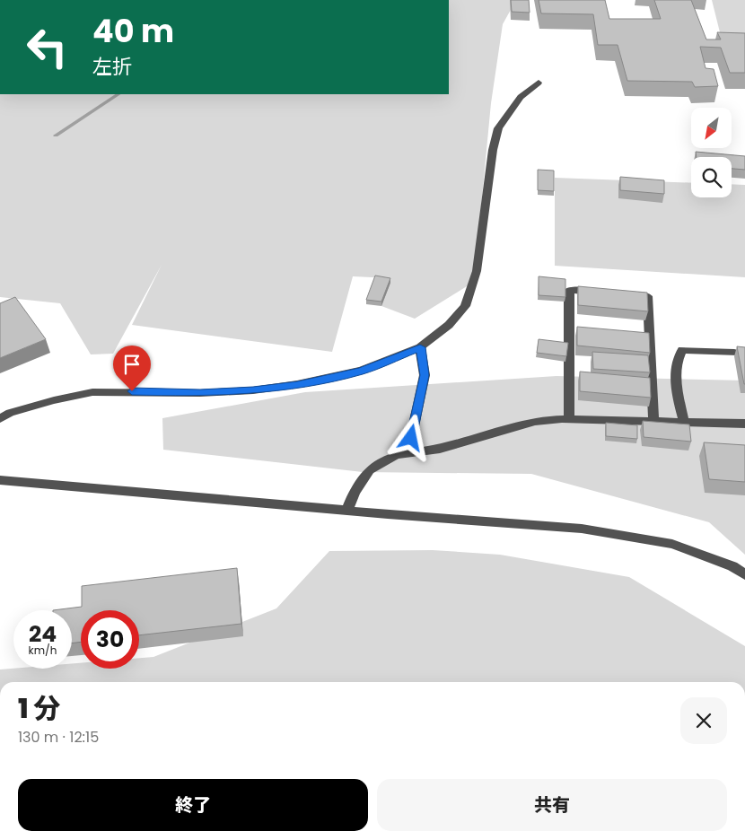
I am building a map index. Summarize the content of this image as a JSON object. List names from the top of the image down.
{
  "north": "bottom left",
  "page": {
    "turn": ["40 m", "左折"],
    "speed": "24 km/h",
    "limit": "30",
    "heading": ["1 分", "130 m · 12:15"],
    "buttons": ["終了", "共有"]
  }
}
